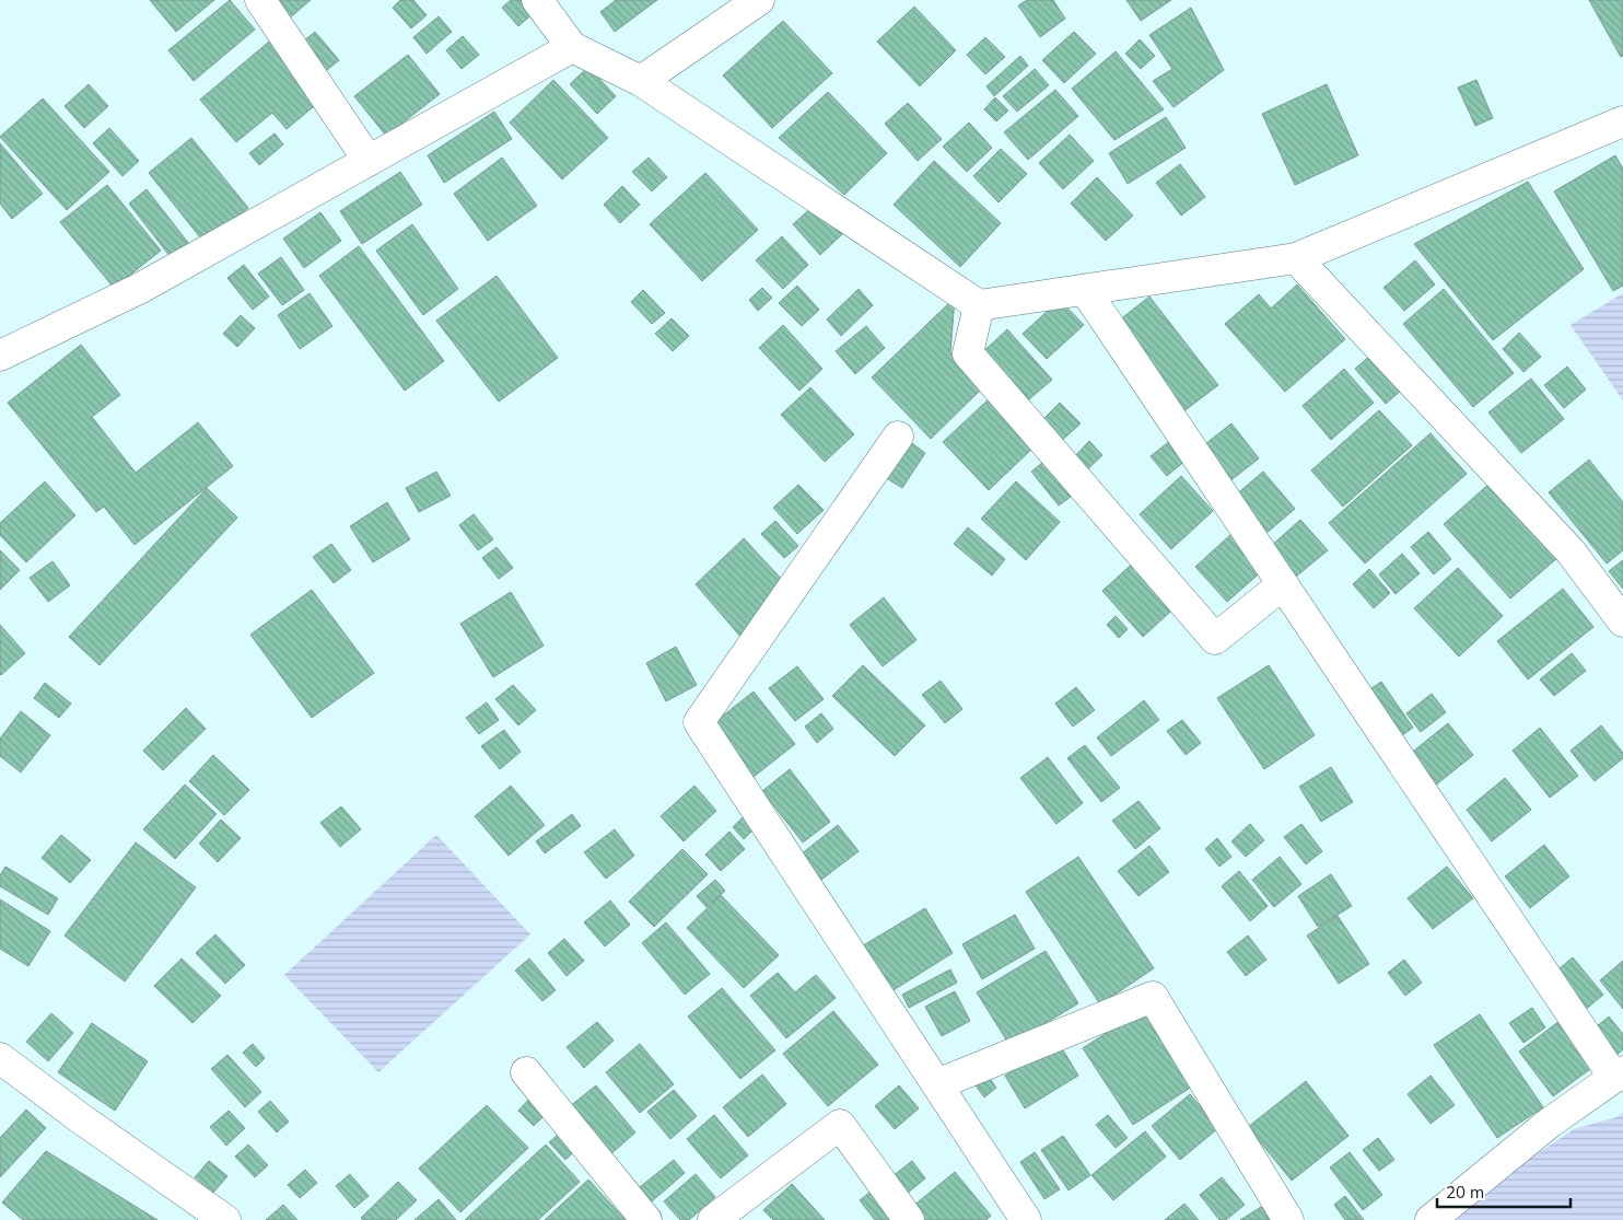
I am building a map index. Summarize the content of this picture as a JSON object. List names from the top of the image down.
{
  "scale_bar": "20 m"
}
